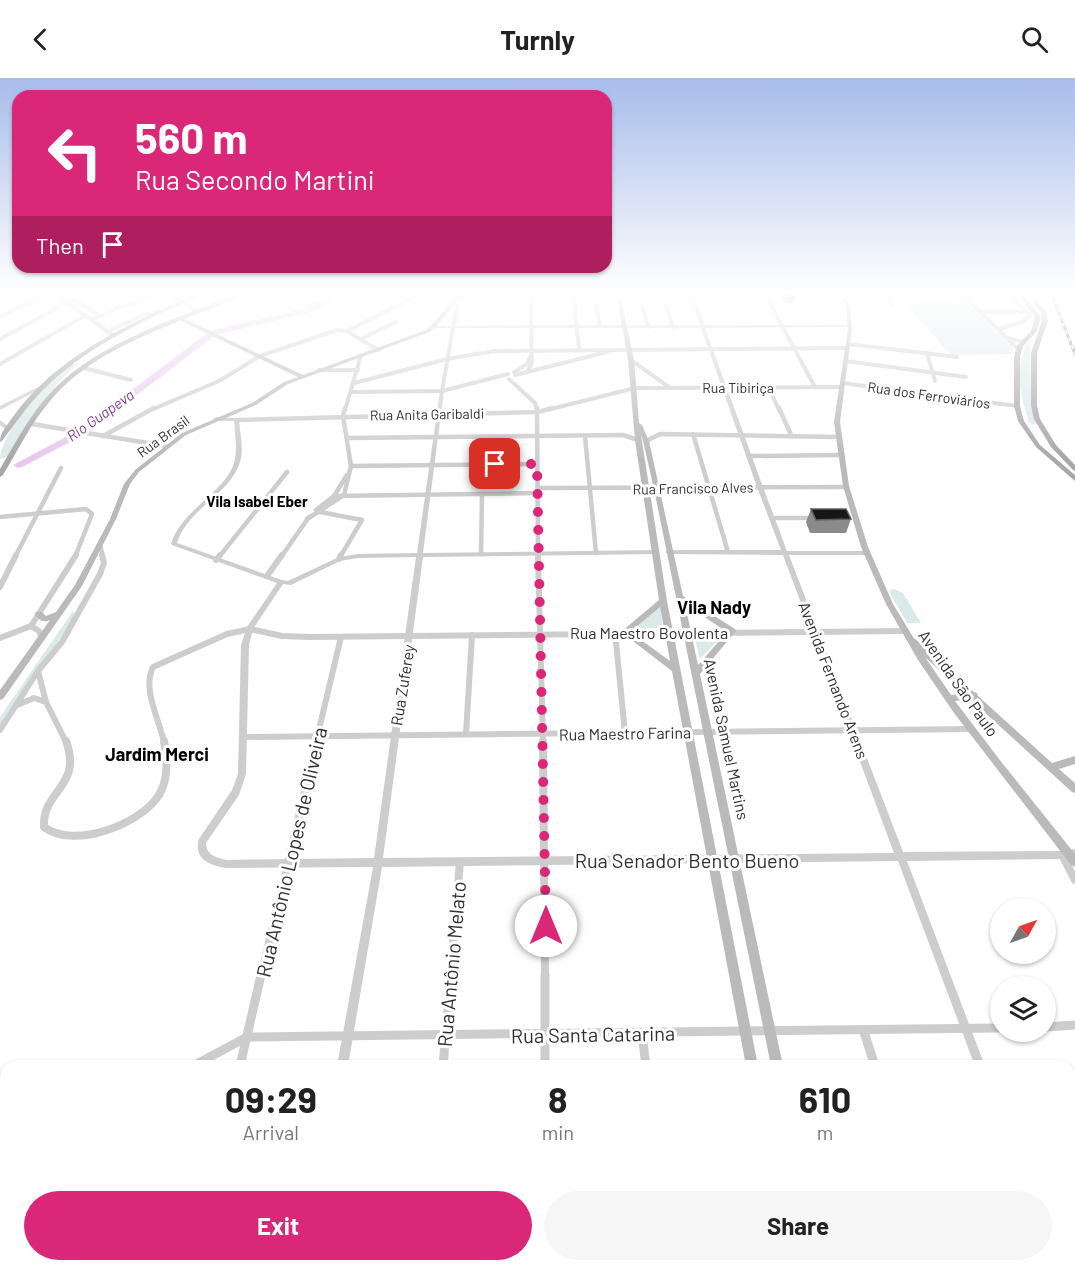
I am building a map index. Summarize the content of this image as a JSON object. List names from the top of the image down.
{
  "streets": {
    "main road": ["Rua Brasil", "Avenida São Paulo", "Avenida Samuel Martins"],
    "street": [
      "Rua Tibiriça",
      "Rua dos Ferroviários",
      "Rua Anita Garibaldi",
      "Rua Francisco Alves",
      "Rua Maestro Bovolenta",
      "Avenida Fernando Arens",
      "Rua Zuferey",
      "Rua Maestro Farina",
      "Rua Antônio Lopes de Oliveira",
      "Rua Senador Bento Bueno",
      "Rua Antônio Melato",
      "Rua Santa Catarina"
    ]
  },
  "crossings": [
    ["Rua Tibiriça", "Rua dos Ferroviários"],
    ["Rua Tibiriça", "Rua Anita Garibaldi"],
    ["Rua Tibiriça", "Avenida Fernando Arens"],
    ["Rua Tibiriça", "Avenida São Paulo"],
    ["Rua Tibiriça", "Avenida Samuel Martins"],
    ["Rua dos Ferroviários", "Avenida São Paulo"],
    ["Rua Anita Garibaldi", "Rua Brasil"],
    ["Rua Anita Garibaldi", "Rua Zuferey"],
    ["Rua Anita Garibaldi", "Avenida Samuel Martins"],
    ["Rua Francisco Alves", "Avenida Fernando Arens"],
    ["Rua Francisco Alves", "Avenida São Paulo"],
    ["Rua Francisco Alves", "Rua Zuferey"],
    ["Rua Francisco Alves", "Avenida Samuel Martins"],
    ["Rua Maestro Bovolenta", "Avenida Fernando Arens"],
    ["Rua Maestro Bovolenta", "Avenida São Paulo"],
    ["Rua Maestro Bovolenta", "Rua Zuferey"],
    ["Rua Maestro Bovolenta", "Avenida Samuel Martins"],
    ["Rua Maestro Bovolenta", "Rua Antônio Lopes de Oliveira"],
    ["Avenida Fernando Arens", "Rua Maestro Farina"],
    ["Avenida Fernando Arens", "Rua Senador Bento Bueno"],
    ["Avenida Fernando Arens", "Rua Santa Catarina"],
    ["Avenida São Paulo", "Rua Maestro Farina"],
    ["Avenida São Paulo", "Rua Senador Bento Bueno"],
    ["Rua Zuferey", "Rua Maestro Farina"],
    ["Rua Zuferey", "Rua Senador Bento Bueno"],
    ["Rua Zuferey", "Rua Santa Catarina"],
    ["Rua Maestro Farina", "Avenida Samuel Martins"],
    ["Rua Maestro Farina", "Rua Antônio Lopes de Oliveira"],
    ["Rua Maestro Farina", "Rua Senador Bento Bueno"],
    ["Avenida Samuel Martins", "Rua Senador Bento Bueno"],
    ["Avenida Samuel Martins", "Rua Santa Catarina"],
    ["Rua Antônio Lopes de Oliveira", "Rua Senador Bento Bueno"],
    ["Rua Antônio Lopes de Oliveira", "Rua Santa Catarina"],
    ["Rua Senador Bento Bueno", "Rua Antônio Melato"],
    ["Rua Antônio Melato", "Rua Santa Catarina"]
  ],
  "districts": ["Vila Isabel Eber", "Vila Nady", "Jardim Merci"],
  "water": ["Rio Guapeva"],
  "north": "top right",
  "page": {
    "header": "Turnly",
    "turn": ["560 m", "Rua Secondo Martini"],
    "then": "Then",
    "eta": [
      "09:29",
      "Arrival",
      "8",
      "min",
      "610",
      "m"
    ],
    "buttons": ["Exit", "Share"]
  }
}
